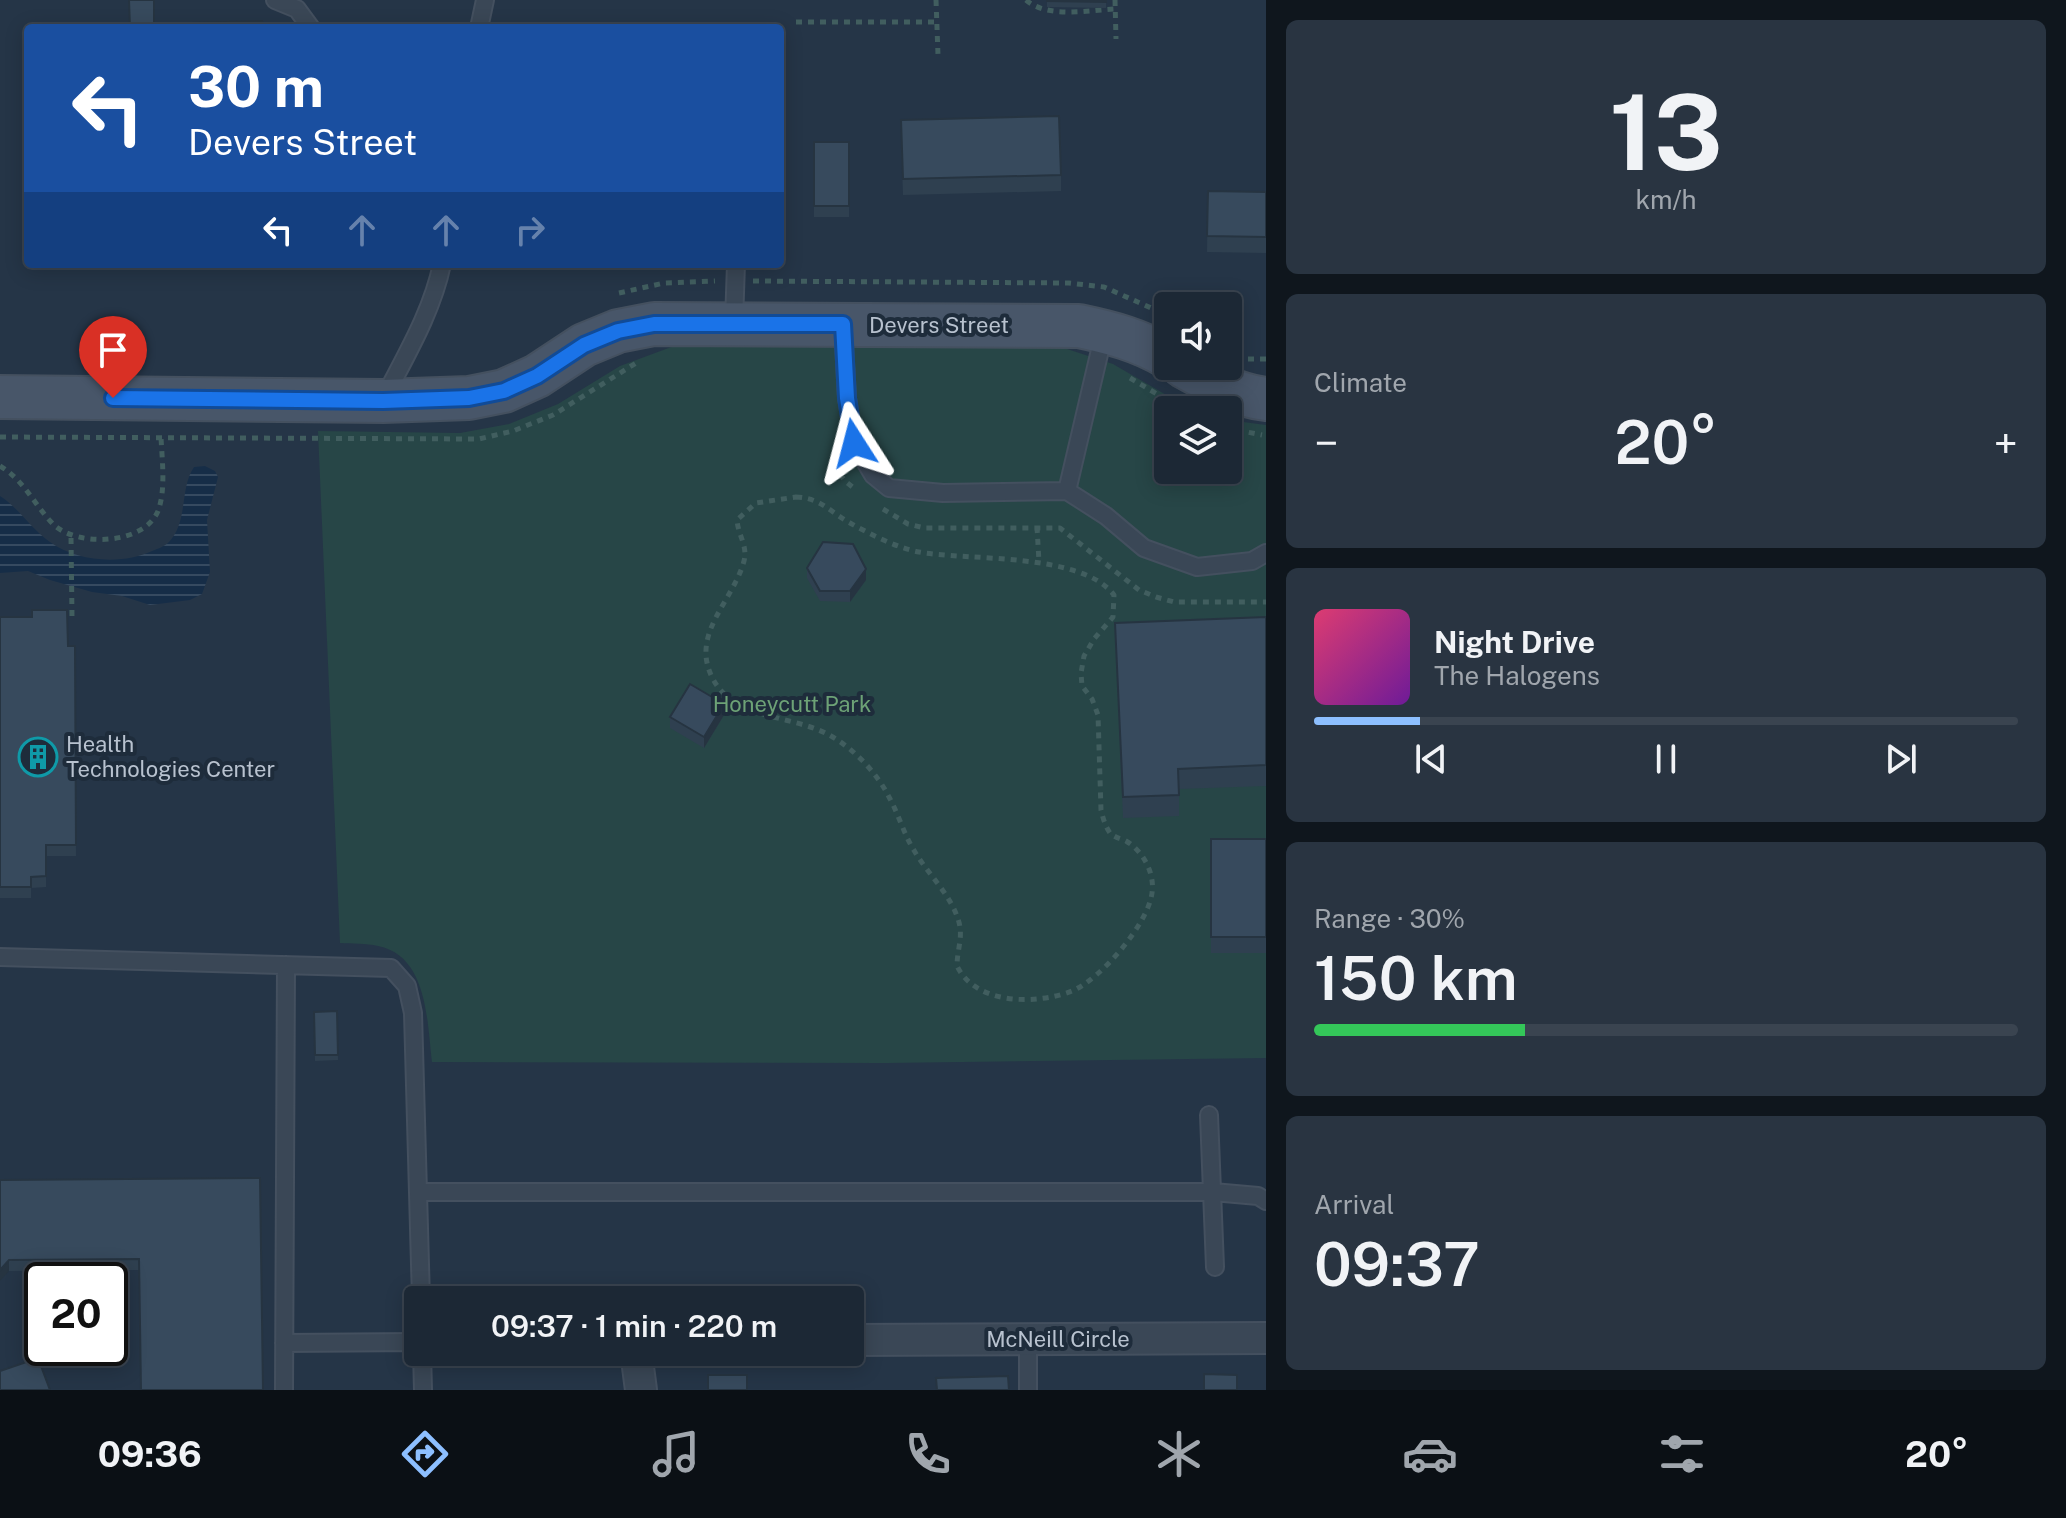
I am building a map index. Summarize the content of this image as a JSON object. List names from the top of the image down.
{
  "streets": {
    "street": ["Devers Street", "McNeill Circle"]
  },
  "parks": ["Honeycutt Park"],
  "places": {
    "building": ["Health Technologies Center"]
  },
  "page": {
    "tile": [
      ["13", "km/h"],
      "Climate",
      ["Range · 30%", "150 km"],
      ["Arrival", "09:37"]
    ],
    "turn": ["30 m", "Devers Street"],
    "heat": ["−", "20°", "+"],
    "song": ["Night Drive", "The Halogens"],
    "limit": "20",
    "trip": "09:37 · 1 min · 220 m",
    "tabs": ["09:36", "20°"]
  }
}
